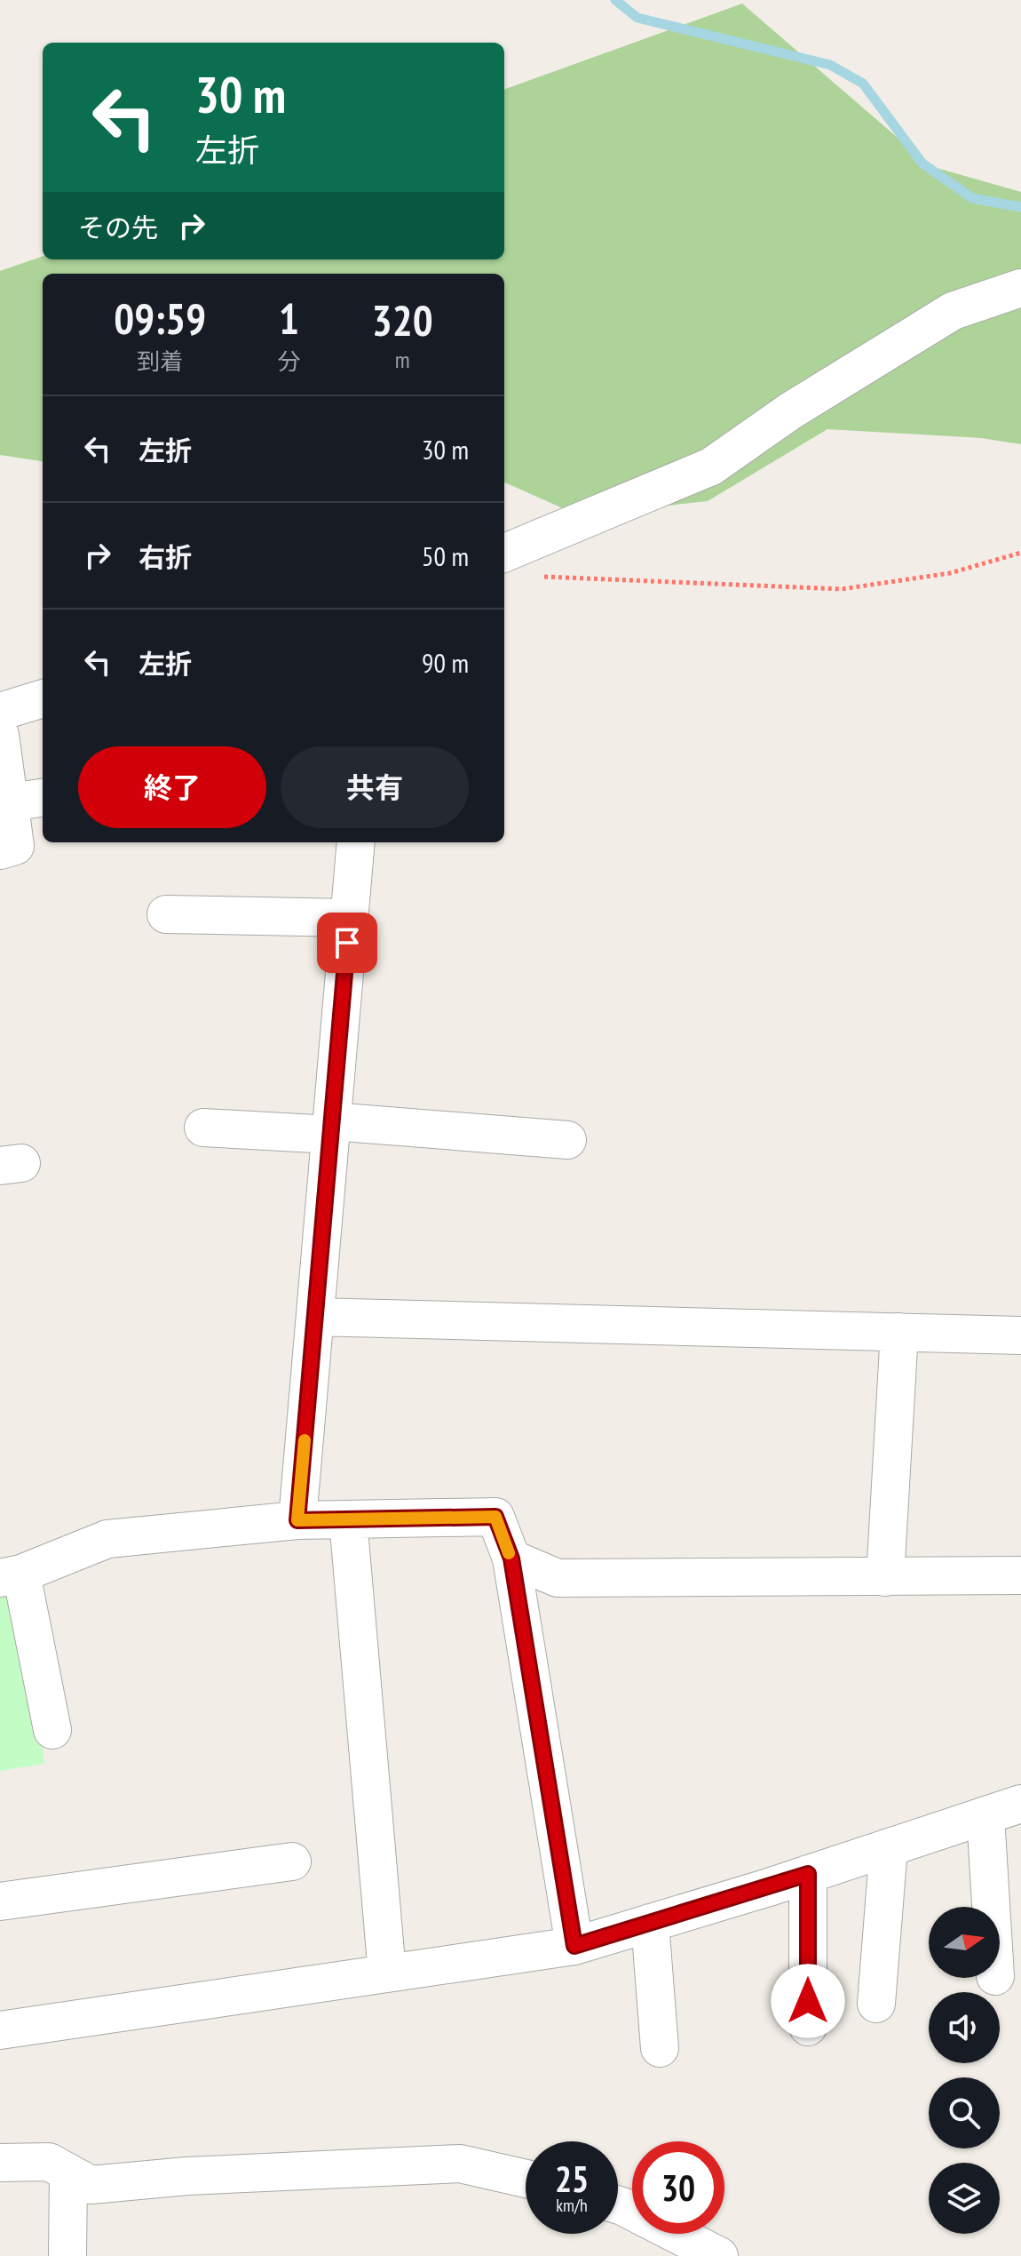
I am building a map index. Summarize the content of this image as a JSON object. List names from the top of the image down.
{
  "north": "right",
  "page": {
    "turn": ["30 m", "左折"],
    "then": "その先",
    "eta": [
      "09:59",
      "到着",
      "1",
      "分",
      "320",
      "m"
    ],
    "list": [
      {
        "name": "左折",
        "value": "30 m"
      },
      {
        "name": "右折",
        "value": "50 m"
      },
      {
        "name": "左折",
        "value": "90 m"
      }
    ],
    "buttons": ["終了", "共有"],
    "speed": "25 km/h",
    "limit": "30"
  }
}
